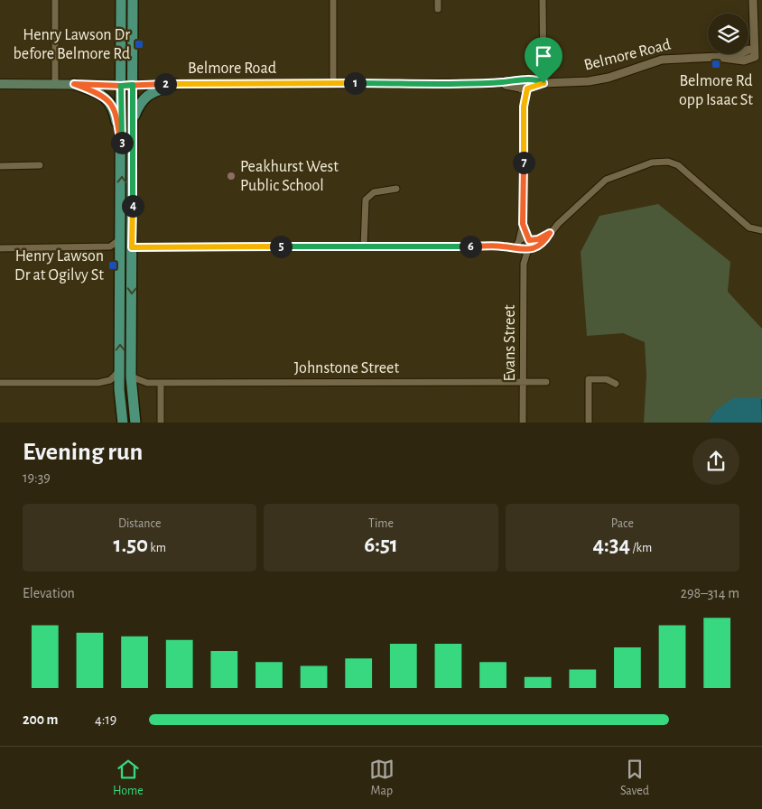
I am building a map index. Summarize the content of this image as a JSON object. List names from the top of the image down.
{
  "streets": {
    "main road": ["Belmore Road"],
    "street": ["Evans Street", "Johnstone Street"]
  },
  "crossings": [
    ["Belmore Road", "Evans Street"],
    ["Evans Street", "Johnstone Street"]
  ],
  "places": {
    "transit": ["Henry Lawson Dr before Belmore Rd", "Belmore Rd opp Isaac St", "Henry Lawson Dr at Ogilvy St"],
    "other": ["Peakhurst West Public School"]
  },
  "page": {
    "pins": [
      "1",
      "2",
      "3",
      "7",
      "4",
      "5",
      "6"
    ],
    "heading": ["Evening run", "19:39"],
    "stats": [
      ["Distance", "1.50 km"],
      ["Time", "6:51"],
      ["Pace", "4:34 /km"]
    ],
    "chart": ["Elevation", "298–314 m"],
    "list": [
      {
        "name": "200 m",
        "note": "4:19"
      }
    ],
    "tabs": ["Home", "Map", "Saved"]
  }
}
